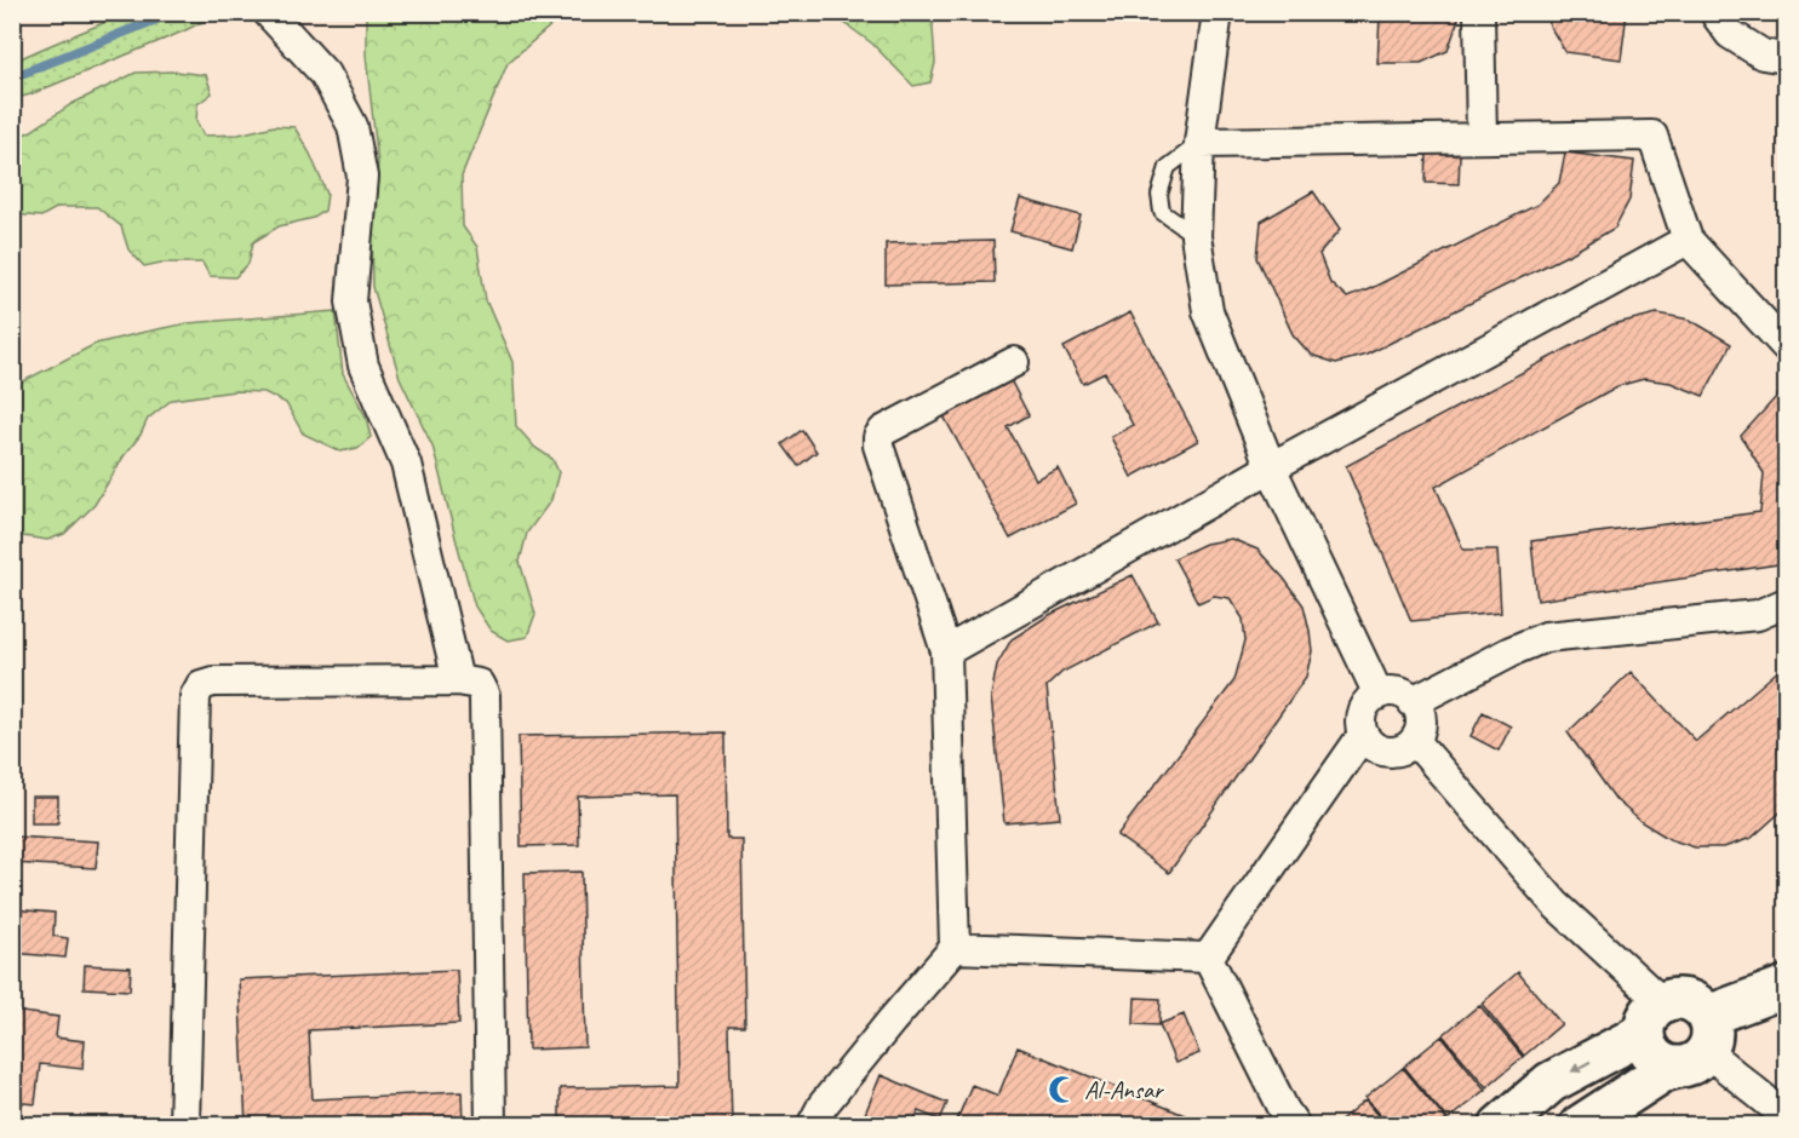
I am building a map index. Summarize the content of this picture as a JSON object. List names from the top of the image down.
{
  "places": {
    "mosque": ["Al-Ansar"]
  }
}
